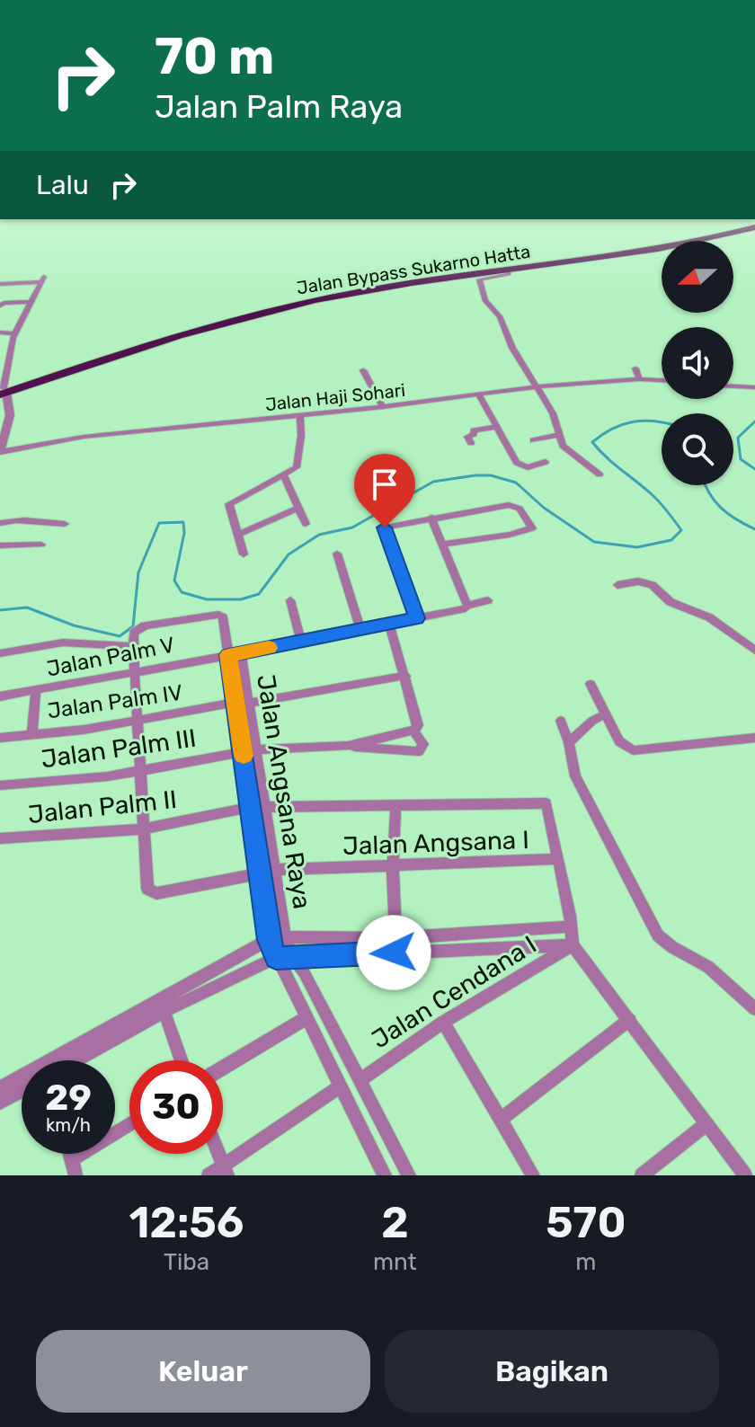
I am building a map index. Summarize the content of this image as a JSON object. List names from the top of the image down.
{
  "streets": {
    "highway": ["Jalan Bypass Sukarno Hatta"],
    "street": [
      "Jalan Haji Sohari",
      "Jalan Palm V",
      "Jalan Palm IV",
      "Jalan Palm III",
      "Jalan Angsana Raya",
      "Jalan Palm II",
      "Jalan Angsana I",
      "Jalan Cendana I"
    ]
  },
  "crossings": [
    ["Jalan Angsana Raya", "Jalan Angsana I"],
    ["Jalan Angsana Raya", "Jalan Cendana I"],
    ["Jalan Palm II", "Jalan Angsana I"]
  ],
  "north": "left",
  "page": {
    "turn": ["70 m", "Jalan Palm Raya"],
    "then": "Lalu",
    "speed": "29 km/h",
    "limit": "30",
    "eta": [
      "12:56",
      "Tiba",
      "2",
      "mnt",
      "570",
      "m"
    ],
    "buttons": ["Keluar", "Bagikan"]
  }
}
